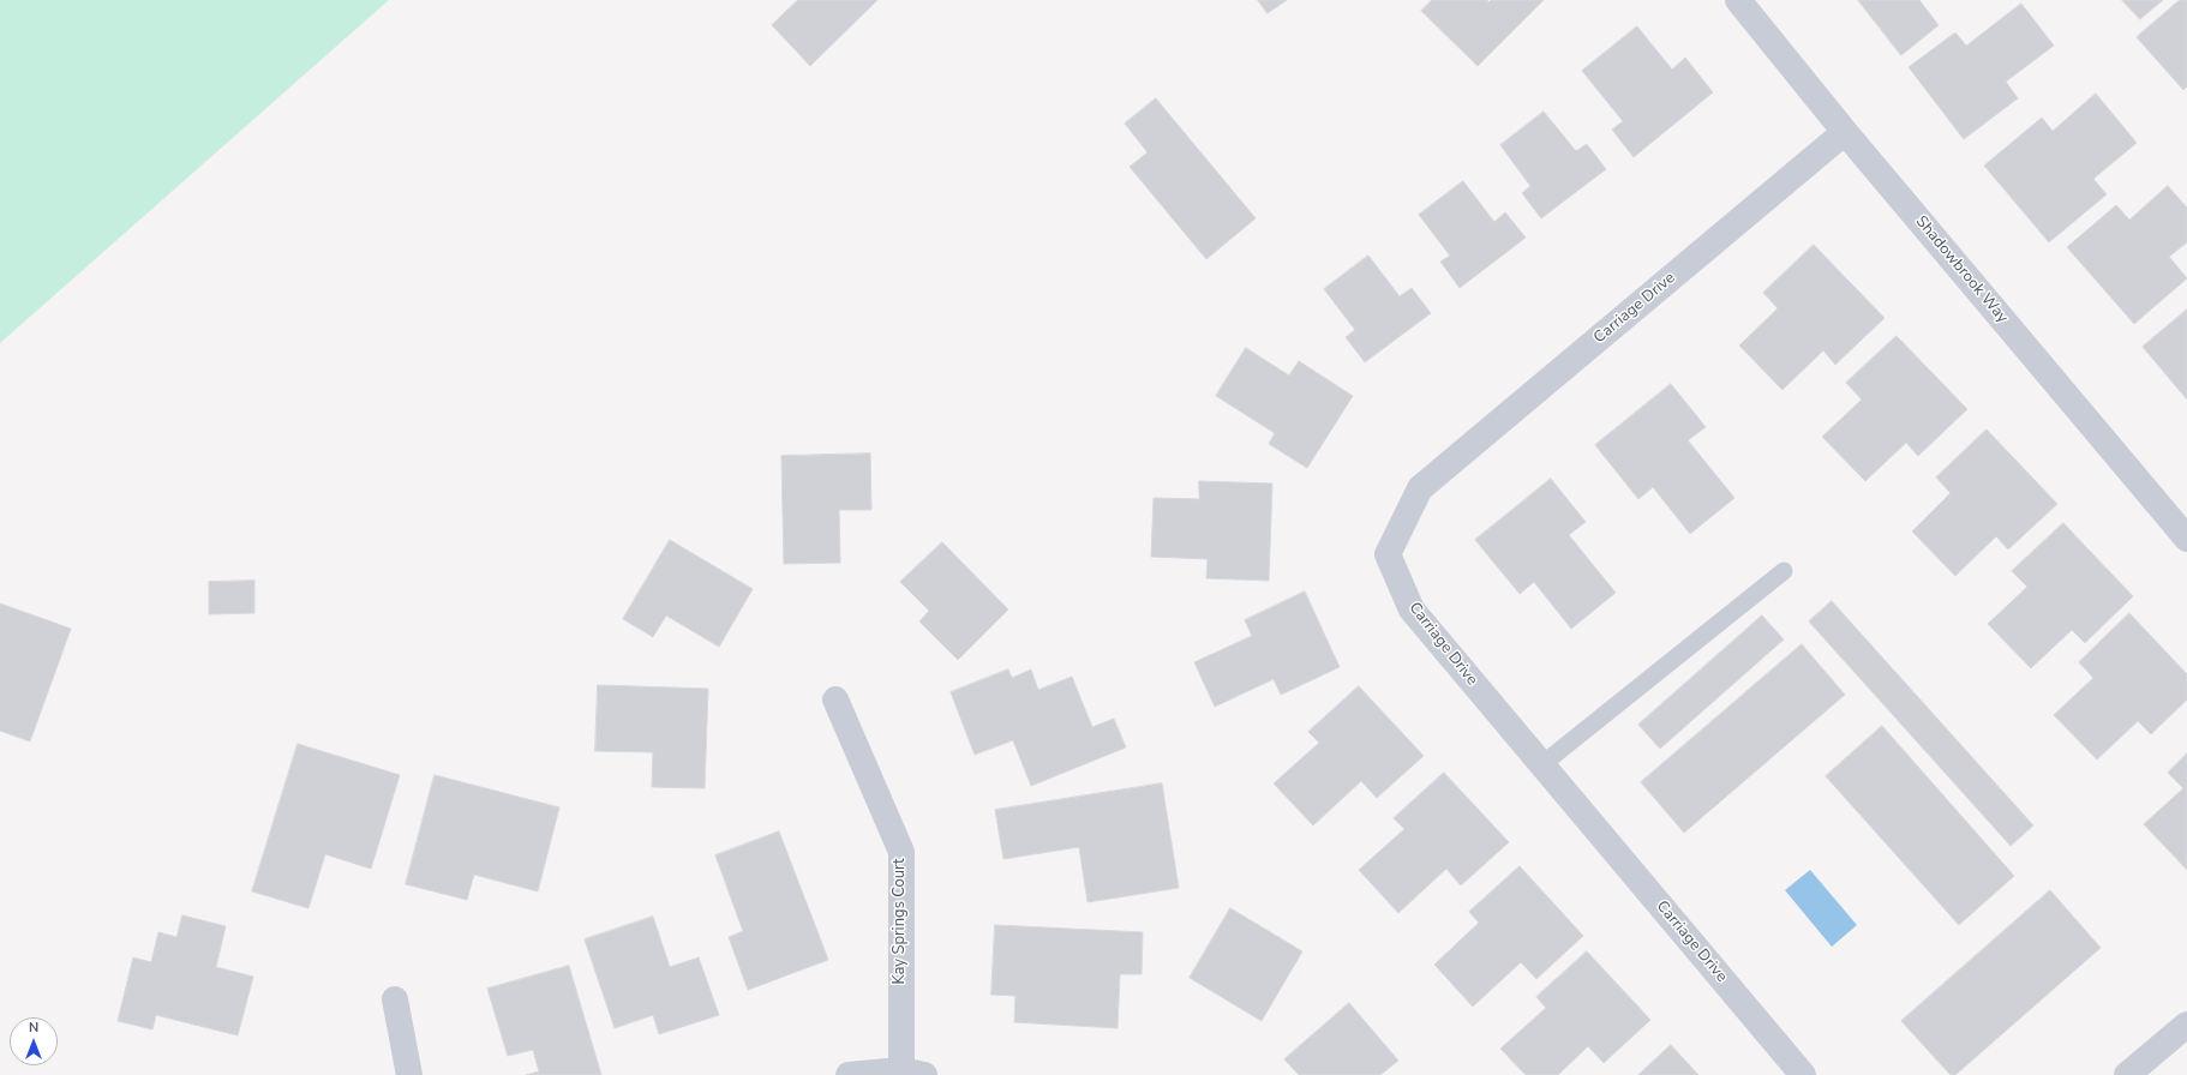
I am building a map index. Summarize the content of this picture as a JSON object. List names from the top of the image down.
{
  "streets": {
    "street": ["Shadowbrook Way", "Carriage Drive", "Kay Springs Court"]
  },
  "crossings": [
    ["Shadowbrook Way", "Carriage Drive"]
  ],
  "north": "top"
}
